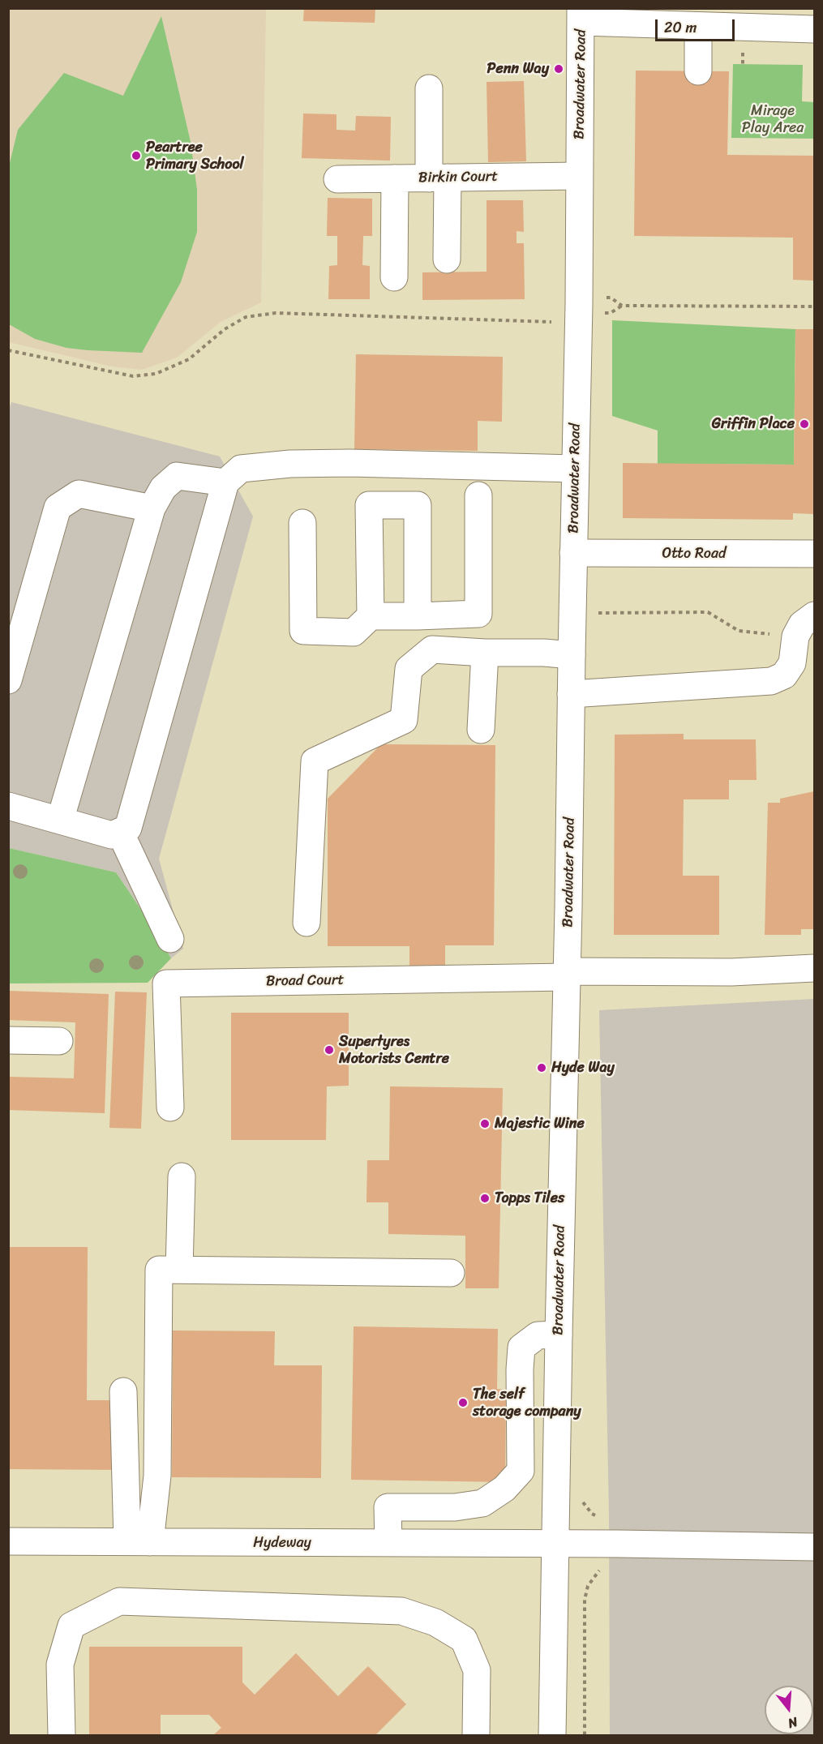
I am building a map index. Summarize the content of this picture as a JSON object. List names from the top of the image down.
{
  "streets": {
    "street": [
      "Broadwater Road",
      "Birkin Court",
      "Otto Road",
      "Broad Court",
      "Hydeway"
    ]
  },
  "crossings": [
    ["Broadwater Road", "Birkin Court"],
    ["Broadwater Road", "Otto Road"],
    ["Broadwater Road", "Broad Court"],
    ["Broadwater Road", "Hydeway"]
  ],
  "parks": ["Mirage Play Area"],
  "places": [
    "Penn Way",
    "Peartree Primary School",
    "Griffin Place",
    "Supertyres Motorists Centre",
    "Hyde Way",
    "Majestic Wine",
    "Topps Tiles",
    "The self storage company"
  ],
  "scale_bar": "20 m",
  "north": "bottom"
}
